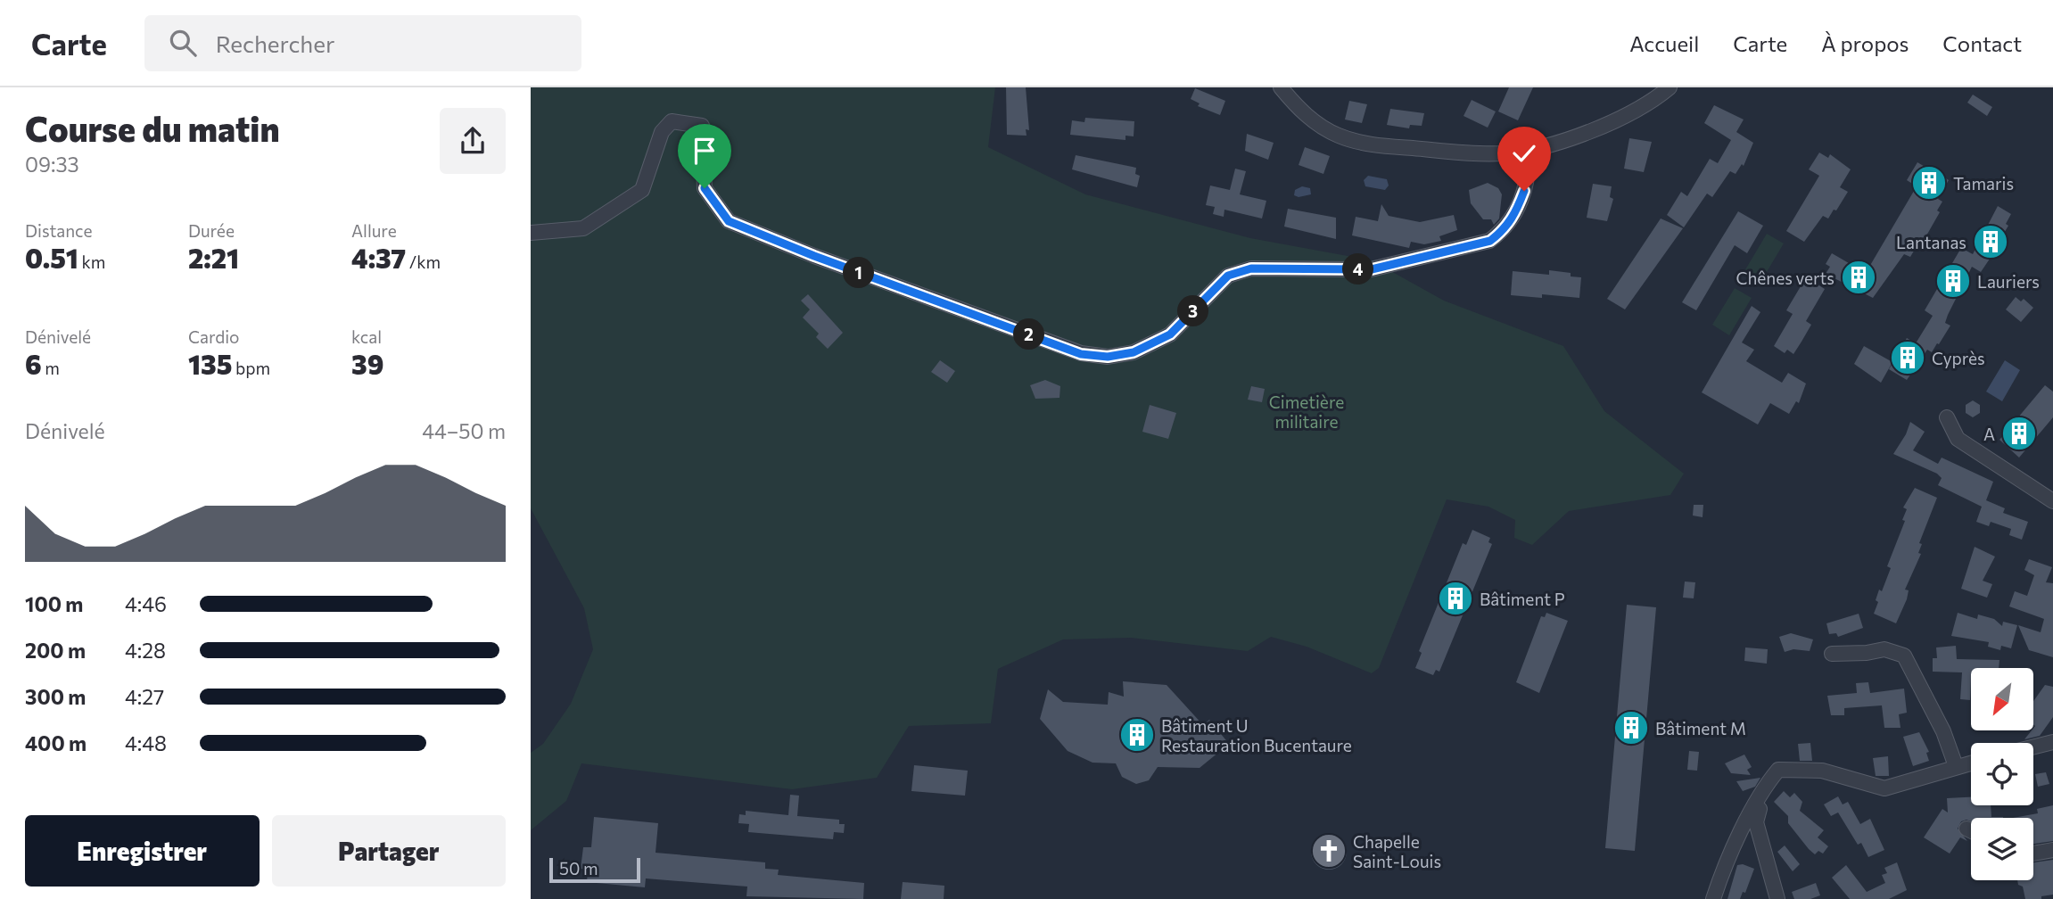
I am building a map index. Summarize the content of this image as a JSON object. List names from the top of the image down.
{
  "parks": ["Cimetière militaire"],
  "places": {
    "building": [
      "Tamaris",
      "Lantanas",
      "Chênes verts",
      "Lauriers",
      "Cyprès",
      "A",
      "Bâtiment P",
      "Bâtiment M",
      "Bâtiment U Restauration Bucentaure"
    ],
    "church": ["Chapelle Saint-Louis"]
  },
  "scale_bar": "50 m",
  "north": "bottom left",
  "page": {
    "header": "Carte",
    "search": "Rechercher",
    "nav": [
      "Accueil",
      "Carte",
      "À propos",
      "Contact"
    ],
    "heading": ["Course du matin", "09:33"],
    "stats": [
      ["Distance", "0.51 km"],
      ["Durée", "2:21"],
      ["Allure", "4:37 /km"],
      ["Dénivelé", "6 m"],
      ["Cardio", "135 bpm"],
      ["kcal", "39"]
    ],
    "pins": [
      "4",
      "1",
      "3",
      "2"
    ],
    "chart": ["Dénivelé", "44–50 m"],
    "list": [
      {
        "name": "100 m",
        "note": "4:46"
      },
      {
        "name": "200 m",
        "note": "4:28"
      },
      {
        "name": "300 m",
        "note": "4:27"
      },
      {
        "name": "400 m",
        "note": "4:48"
      }
    ],
    "buttons": ["Enregistrer", "Partager"],
    "scale": "50 m"
  }
}
